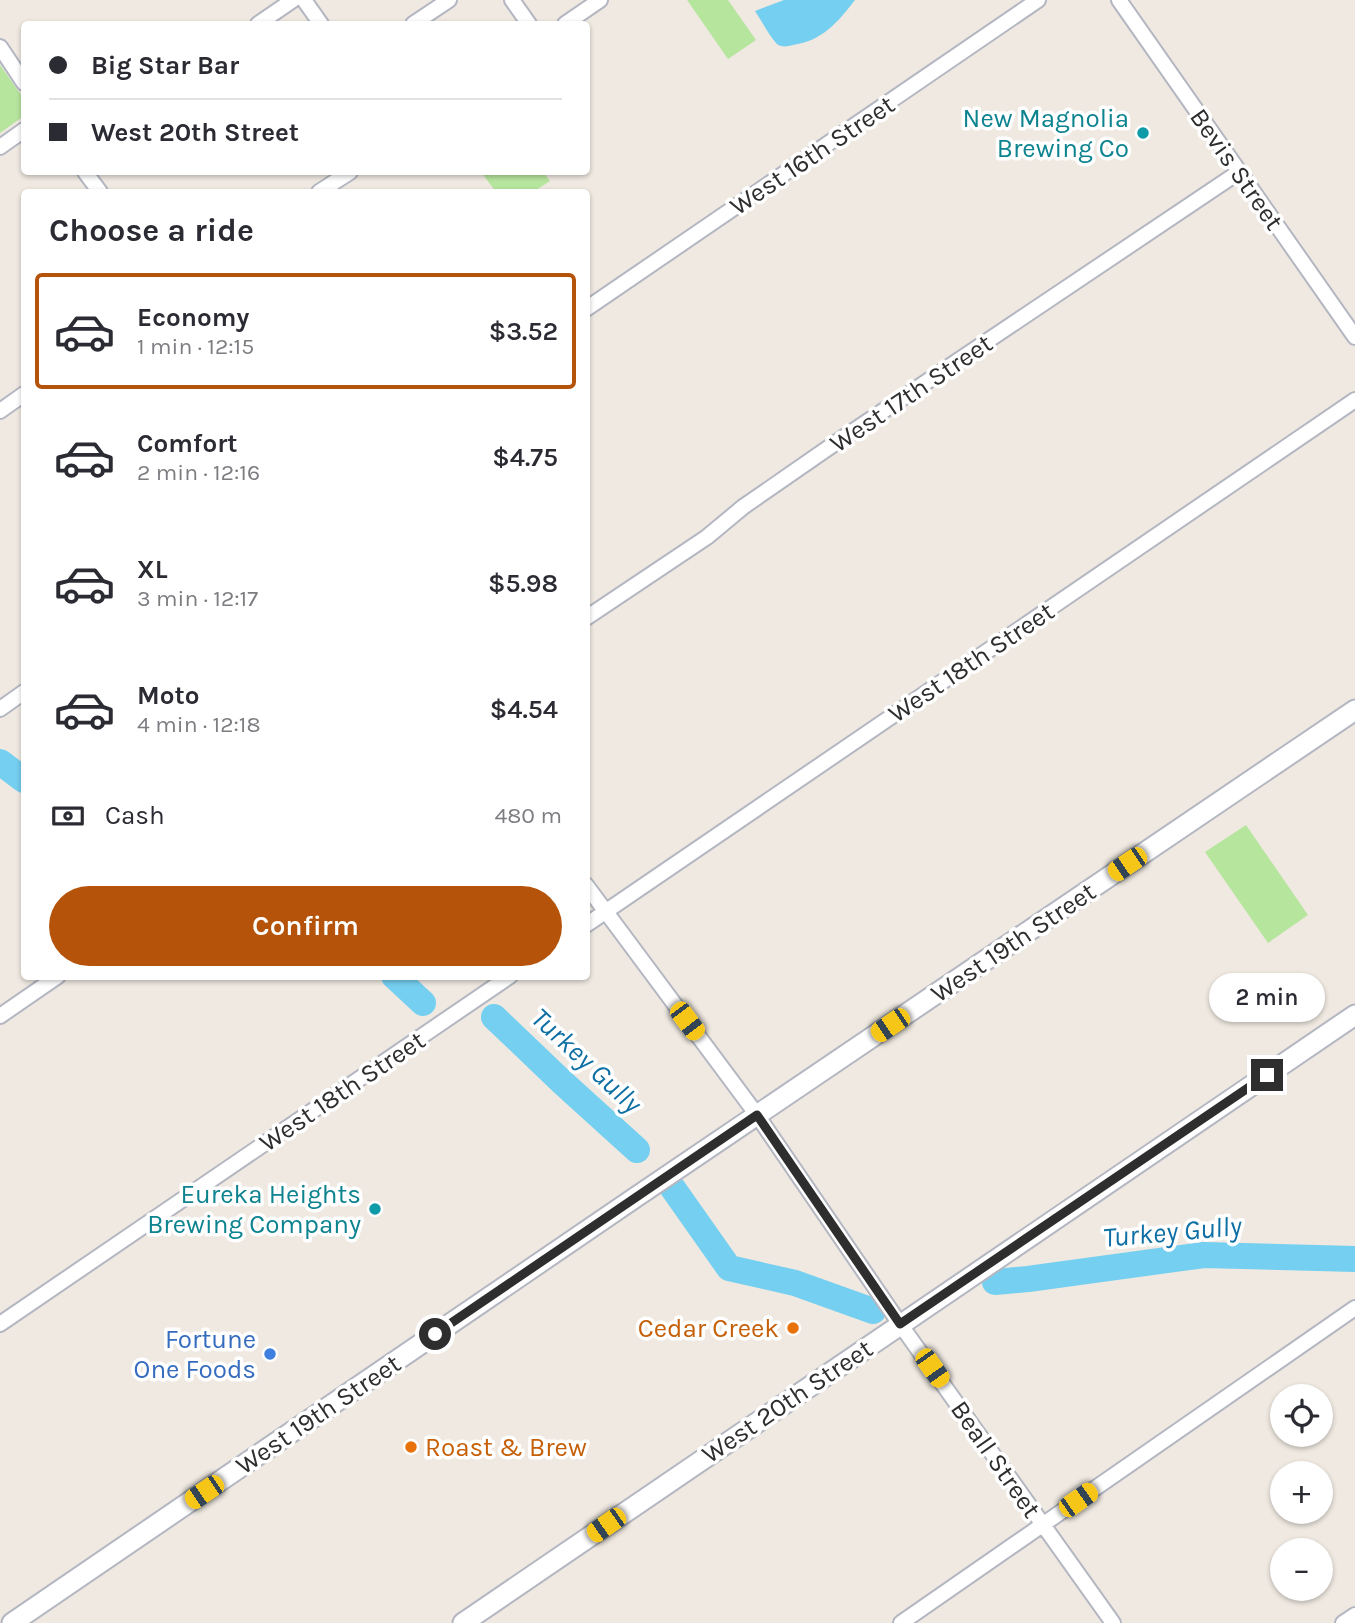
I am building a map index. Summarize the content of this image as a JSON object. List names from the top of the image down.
{
  "streets": {
    "street": [
      "West 16th Street",
      "Bevis Street",
      "West 17th Street",
      "West 18th Street",
      "West 19th Street",
      "West 20th Street",
      "Beall Street"
    ]
  },
  "crossings": [
    ["Bevis Street", "West 17th Street"],
    ["West 18th Street", "Beall Street"],
    ["West 19th Street", "Beall Street"],
    ["West 20th Street", "Beall Street"]
  ],
  "water": ["Turkey Gully"],
  "places": [
    "New Magnolia Brewing Co",
    "Eureka Heights Brewing Company",
    "Cedar Creek",
    "Fortune One Foods",
    "Roast & Brew"
  ],
  "page": {
    "banner": ["Big Star Bar", "West 20th Street"],
    "heading": "Choose a ride",
    "list": [
      {
        "name": "Economy",
        "note": "1 min · 12:15",
        "value": "$3.52"
      },
      {
        "name": "Comfort",
        "note": "2 min · 12:16",
        "value": "$4.75"
      },
      {
        "name": "XL",
        "note": "3 min · 12:17",
        "value": "$5.98"
      },
      {
        "name": "Moto",
        "note": "4 min · 12:18",
        "value": "$4.54"
      }
    ],
    "pay": ["Cash", "480 m"],
    "buttons": "Confirm",
    "bubble": "2 min",
    "map_buttons": ["+", "−"]
  }
}
